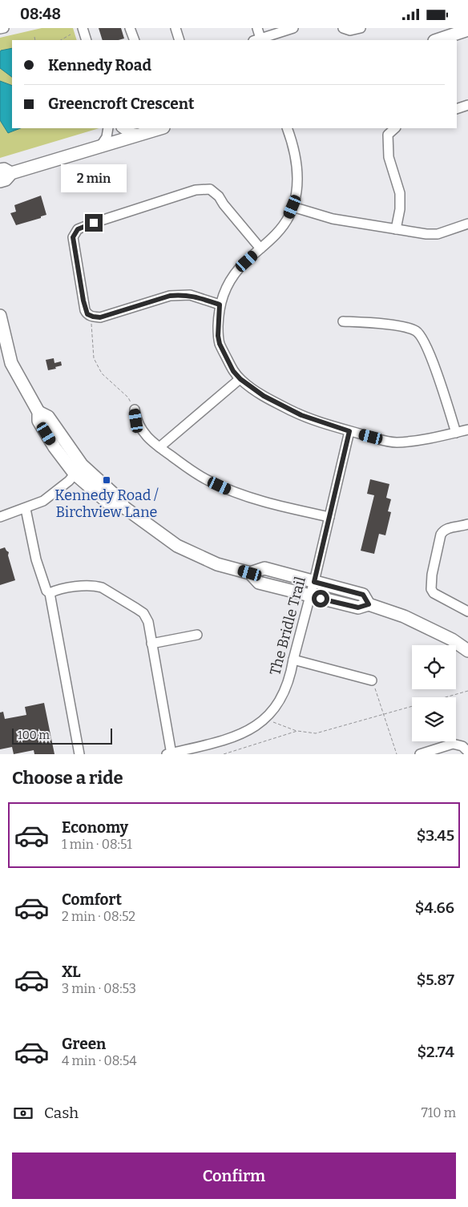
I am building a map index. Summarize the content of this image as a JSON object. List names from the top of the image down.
{
  "streets": {
    "street": ["The Bridle Trail"]
  },
  "places": {
    "transit": ["Kennedy Road / Birchview Lane"]
  },
  "scale_bar": "100 m",
  "page": {
    "status": "08:48",
    "banner": ["Kennedy Road", "Greencroft Crescent"],
    "bubble": "2 min",
    "scale": "100 m",
    "heading": "Choose a ride",
    "list": [
      {
        "name": "Economy",
        "note": "1 min · 08:51",
        "value": "$3.45"
      },
      {
        "name": "Comfort",
        "note": "2 min · 08:52",
        "value": "$4.66"
      },
      {
        "name": "XL",
        "note": "3 min · 08:53",
        "value": "$5.87"
      },
      {
        "name": "Green",
        "note": "4 min · 08:54",
        "value": "$2.74"
      }
    ],
    "pay": ["Cash", "710 m"],
    "buttons": "Confirm"
  }
}
